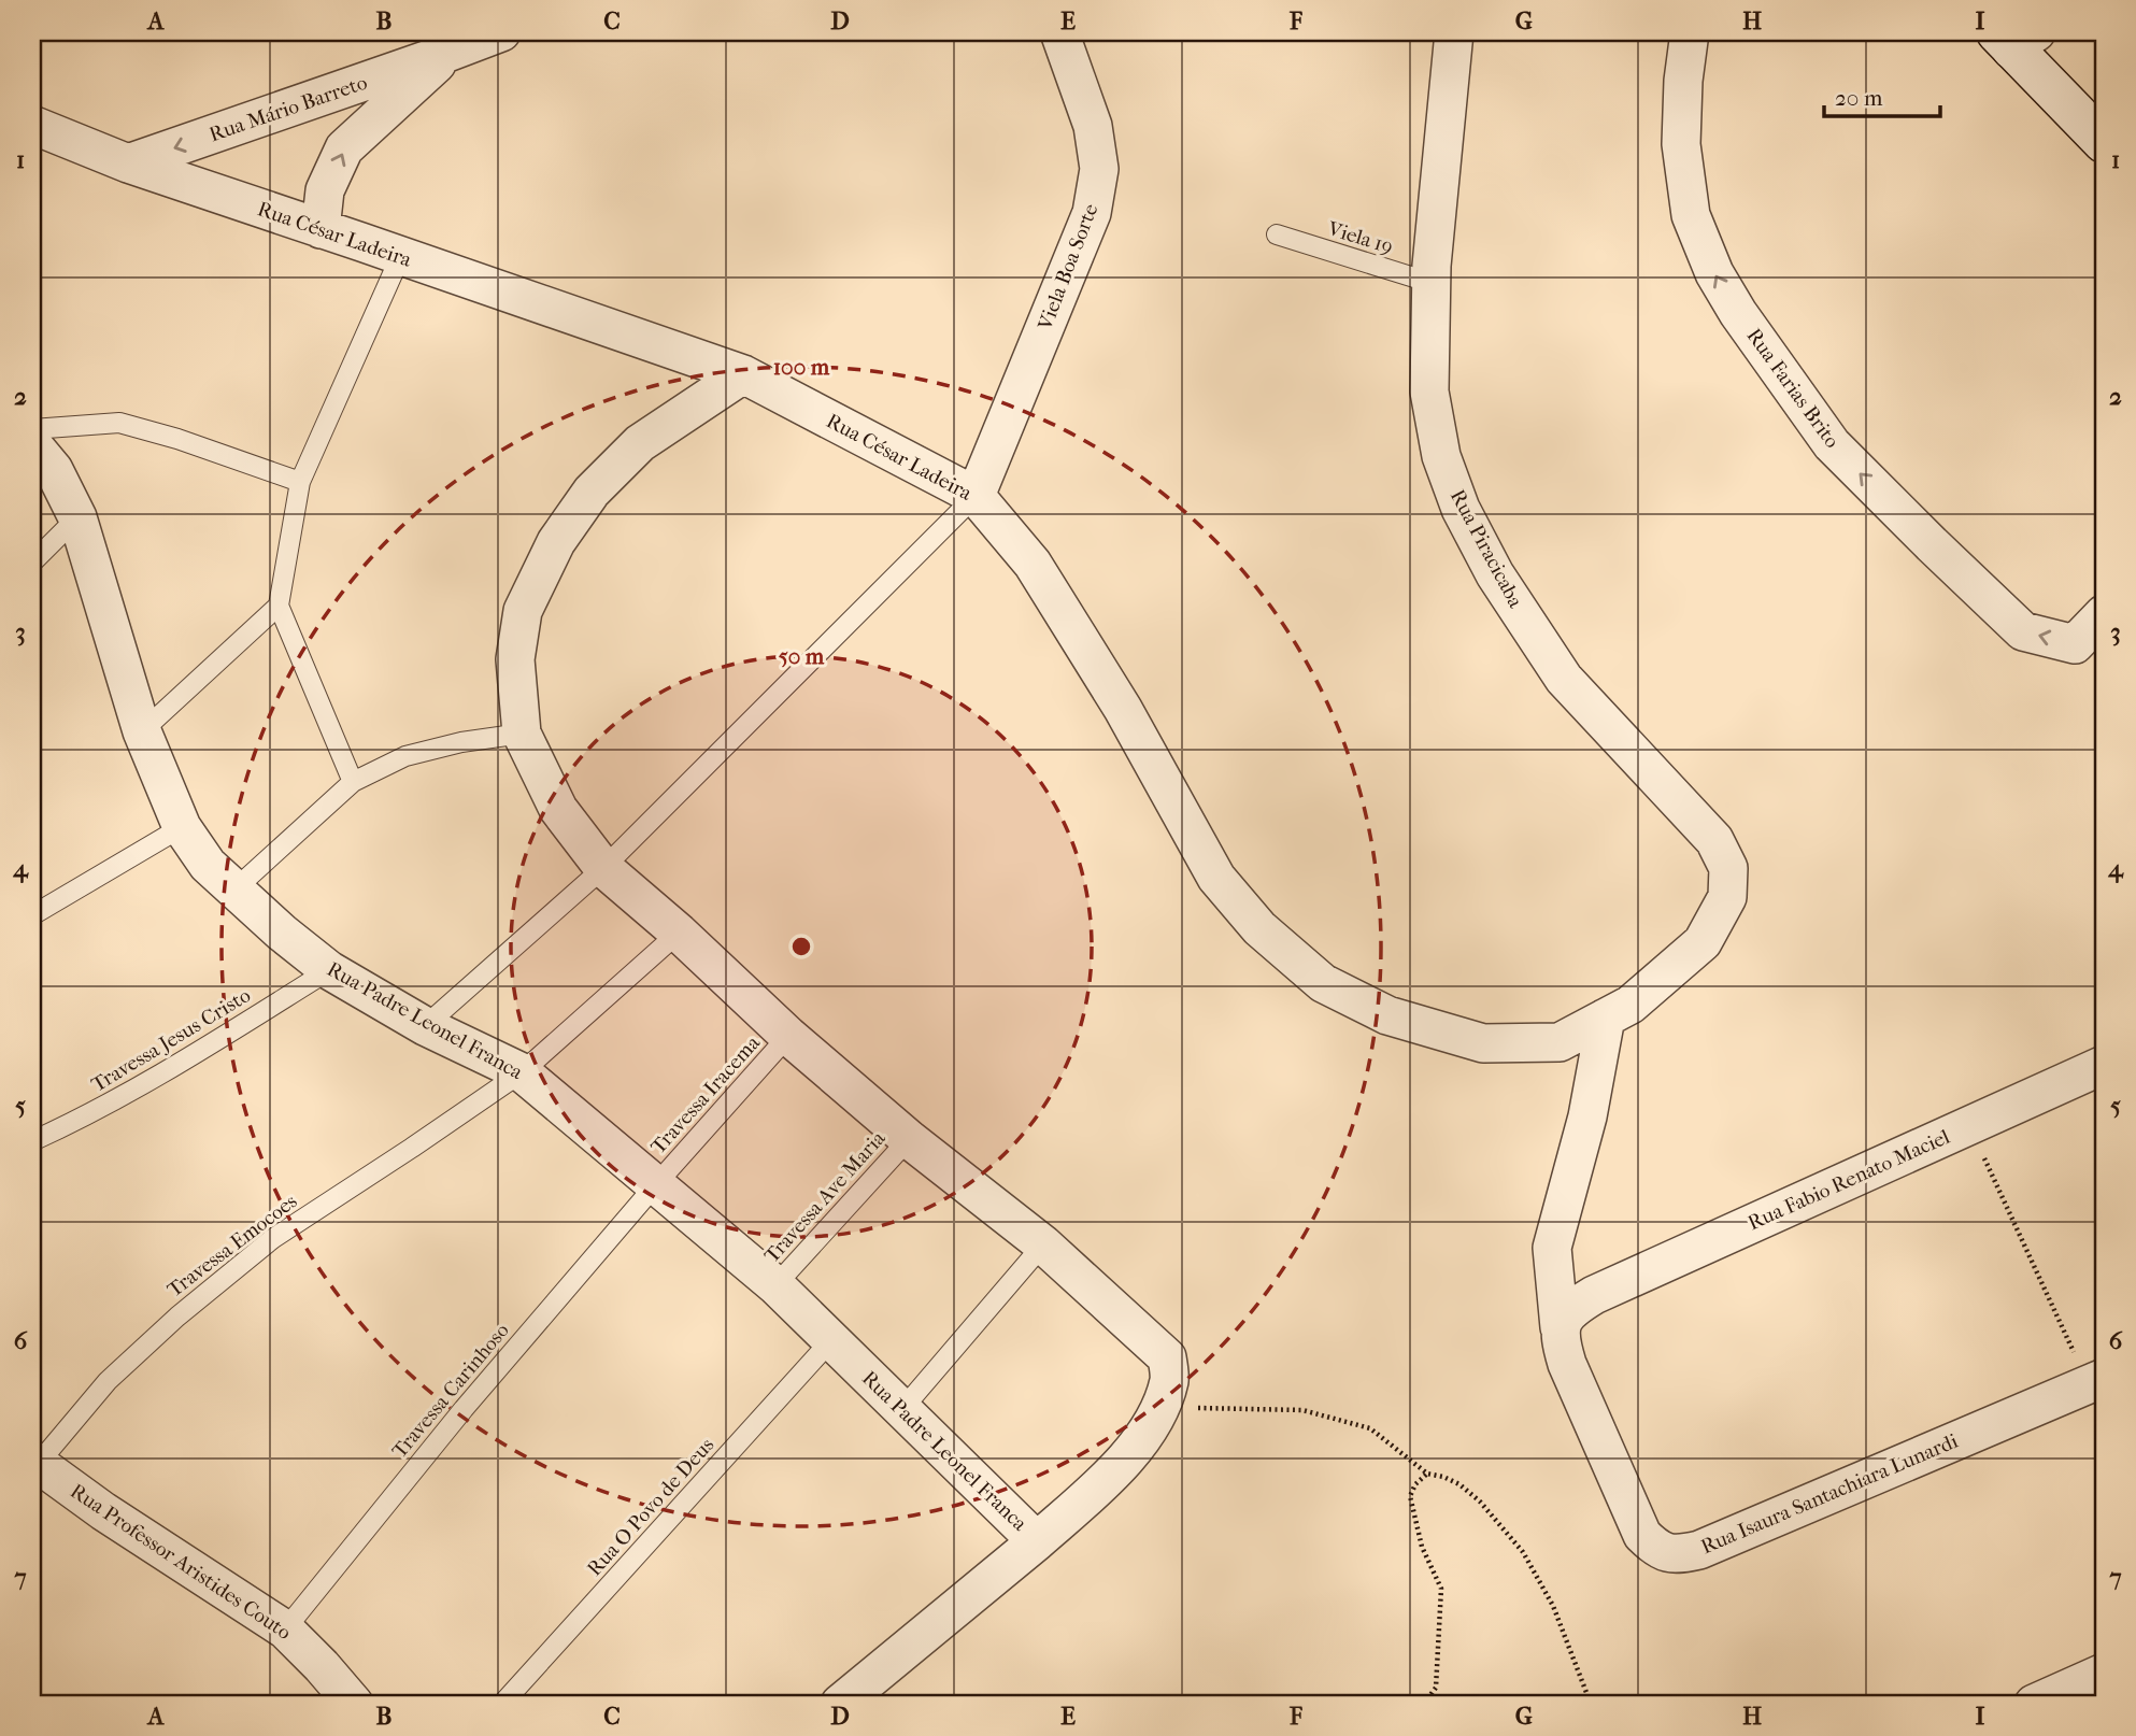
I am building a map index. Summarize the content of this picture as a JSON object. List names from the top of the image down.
{
  "streets": {
    "street": [
      "Rua Mário Barreto",
      "Rua César Ladeira",
      "Viela Boa Sorte",
      "Rua Farias Brito",
      "Rua Piracicaba",
      "Rua Padre Leonel Franca",
      "Rua Fabio Renato Maciel",
      "Rua Isaura Santachiara Lunardi",
      "Rua Professor Aristides Couto"
    ],
    "lane": [
      "Viela 19",
      "Travessa Jesus Cristo",
      "Travessa Iracema",
      "Travessa Ave Maria",
      "Travessa Emocoes",
      "Travessa Carinhoso",
      "Rua O Povo de Deus"
    ]
  },
  "crossings": [
    ["Rua Mário Barreto", "Rua César Ladeira"],
    ["Rua César Ladeira", "Viela Boa Sorte"],
    ["Rua César Ladeira", "Rua Piracicaba"],
    ["Rua César Ladeira", "Rua Padre Leonel Franca"],
    ["Viela 19", "Rua Piracicaba"],
    ["Rua Padre Leonel Franca", "Travessa Jesus Cristo"],
    ["Rua Padre Leonel Franca", "Travessa Iracema"],
    ["Rua Padre Leonel Franca", "Travessa Ave Maria"],
    ["Rua Padre Leonel Franca", "Travessa Emocoes"],
    ["Rua Padre Leonel Franca", "Travessa Carinhoso"],
    ["Rua Padre Leonel Franca", "Rua O Povo de Deus"],
    ["Travessa Iracema", "Travessa Carinhoso"],
    ["Rua Fabio Renato Maciel", "Rua Isaura Santachiara Lunardi"],
    ["Travessa Emocoes", "Rua Professor Aristides Couto"],
    ["Travessa Carinhoso", "Rua Professor Aristides Couto"]
  ],
  "one_way": ["Rua Farias Brito"],
  "scale_bar": "20 m",
  "grid": {
    "columns": [
      "A",
      "B",
      "C",
      "D",
      "E",
      "F",
      "G",
      "H",
      "I"
    ],
    "rows": [
      "1",
      "2",
      "3",
      "4",
      "5",
      "6",
      "7"
    ]
  },
  "rings": ["100 m", "50 m"]
}
